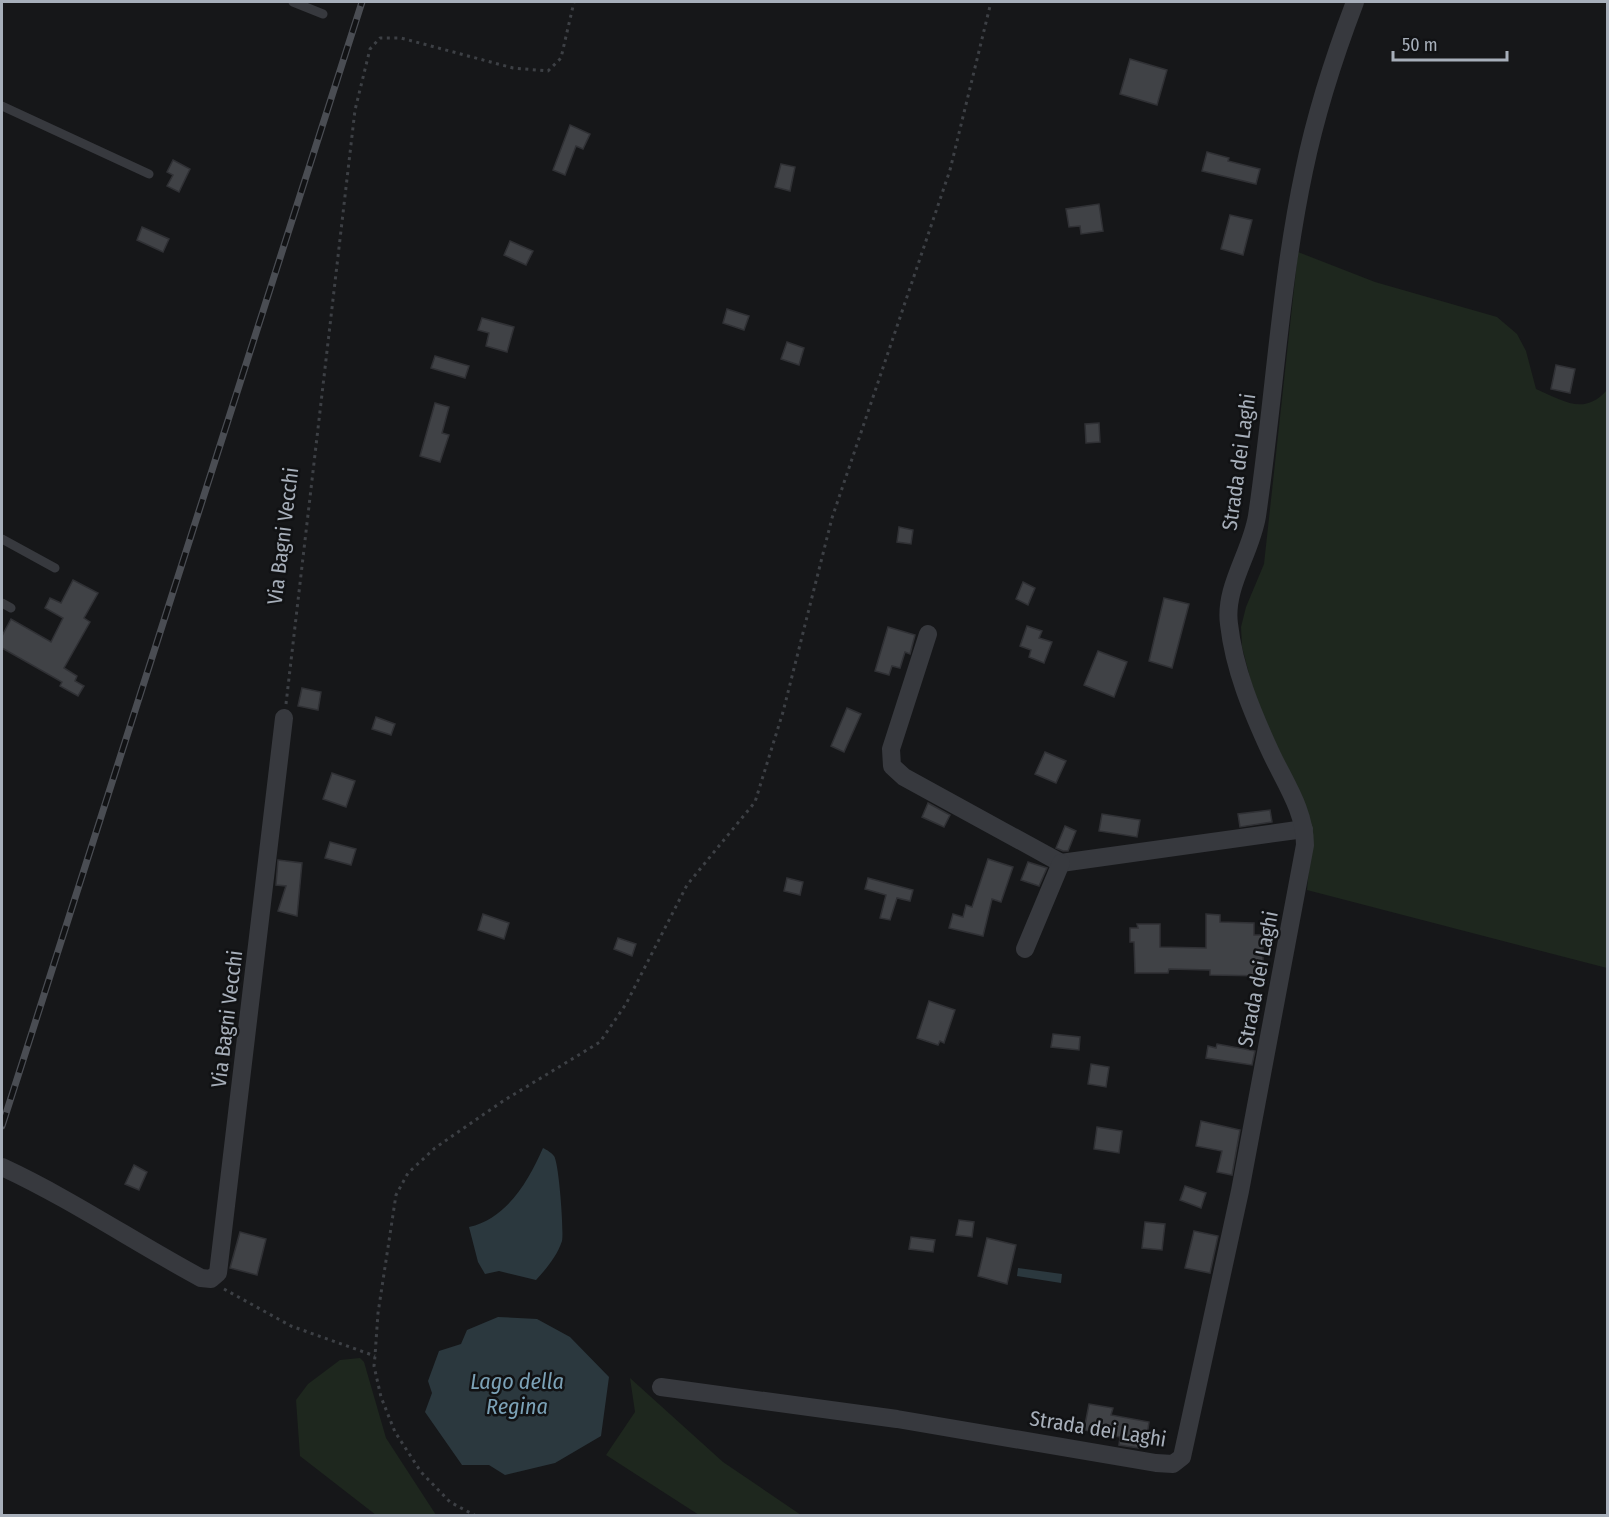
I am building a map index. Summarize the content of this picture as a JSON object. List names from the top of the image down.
{
  "streets": {
    "street": ["Strada dei Laghi", "Via Bagni Vecchi"]
  },
  "water": ["Lago della Regina"],
  "scale_bar": "50 m"
}
